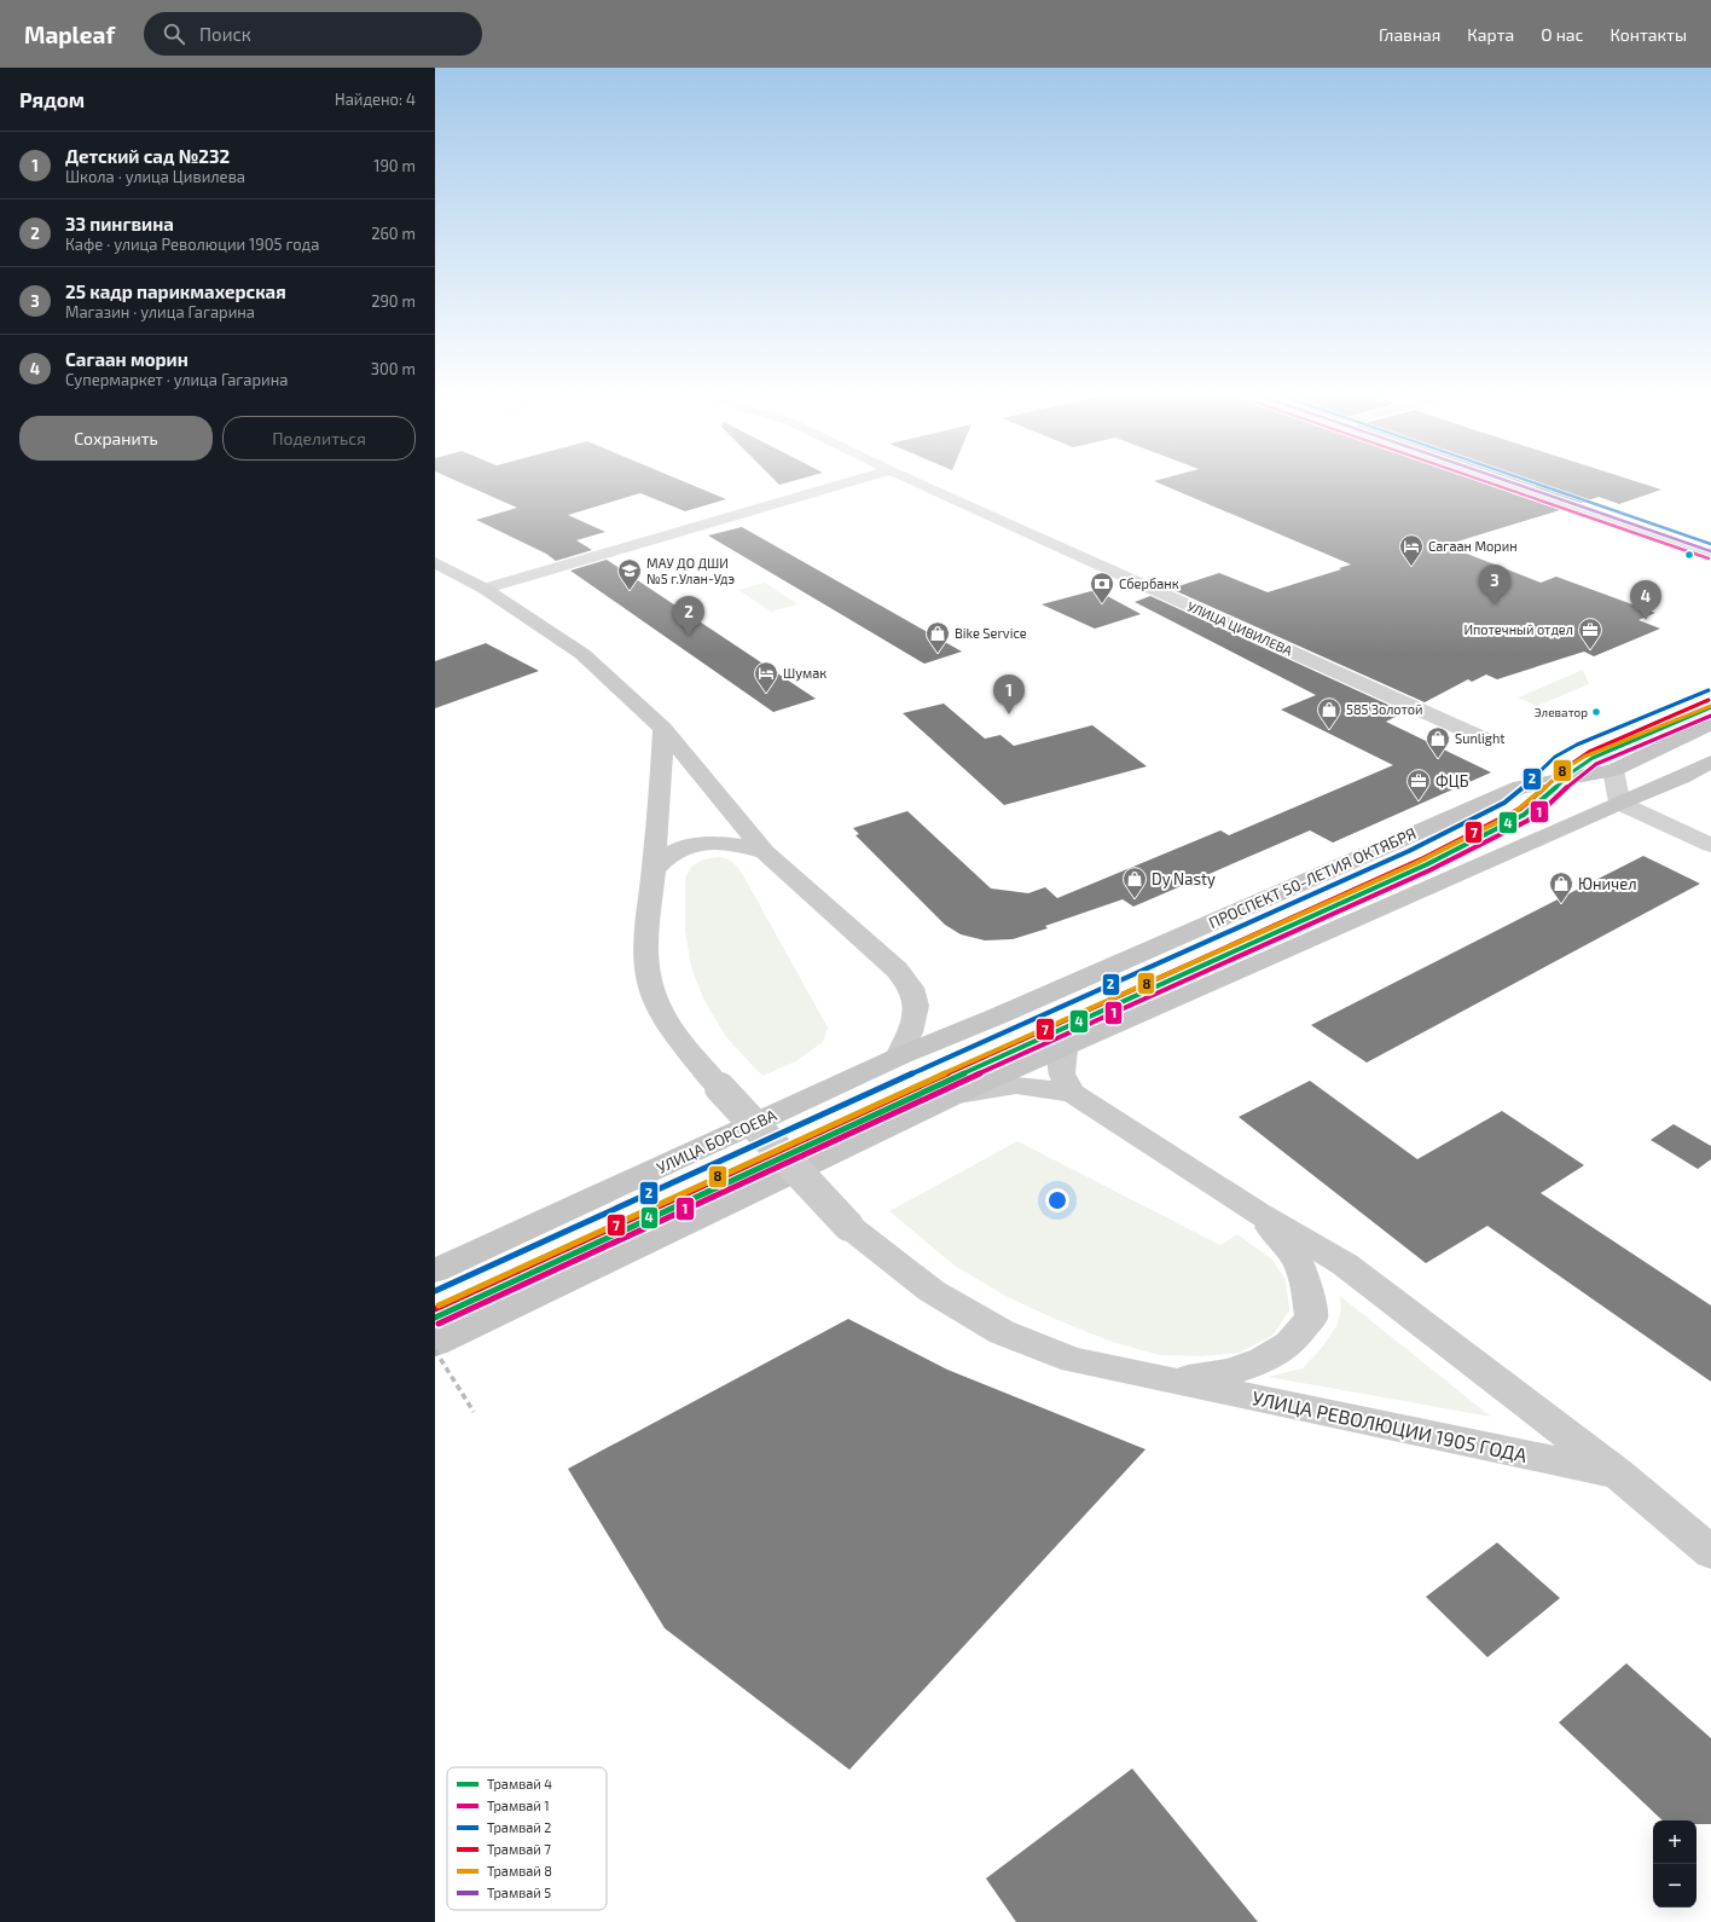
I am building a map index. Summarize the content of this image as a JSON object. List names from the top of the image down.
{
  "streets": {
    "main road": ["ПРОСПЕКТ 50-ЛЕТИЯ ОКТЯБРЯ", "УЛИЦА БОРСОЕВА", "УЛИЦА РЕВОЛЮЦИИ 1905 ГОДА"],
    "street": ["УЛИЦА ЦИВИЛЕВА"]
  },
  "crossings": [
    ["ПРОСПЕКТ 50-ЛЕТИЯ ОКТЯБРЯ", "УЛИЦА БОРСОЕВА"]
  ],
  "places": {
    "hotel": ["Сагаан Морин", "Шумак"],
    "school or university": ["МАУ ДО ДШИ №5 г.Улан-Удэ"],
    "bank": ["Сбербанк"],
    "office": ["Ипотечный отдел", "ФЦБ"],
    "shop": [
      "Bike Service",
      "585 Золотой",
      "Sunlight",
      "Dy Nasty",
      "Юничел"
    ],
    "other": ["Элеватор"]
  },
  "lines": [
    "tram line 1",
    "tram line 2",
    "tram line 5",
    "tram line 7",
    "tram line 8",
    "tram line 4"
  ],
  "legend": [
    "Трамвай 4",
    "Трамвай 1",
    "Трамвай 2",
    "Трамвай 7",
    "Трамвай 8",
    "Трамвай 5"
  ],
  "page": {
    "header": "Mapleaf",
    "search": "Поиск",
    "nav": [
      "Главная",
      "Карта",
      "О нас",
      "Контакты"
    ],
    "heading": ["Рядом", "Найдено: 4"],
    "list": [
      {
        "mark": "1",
        "name": "Детский сад №232",
        "note": "Школа · улица Цивилева",
        "value": "190 m"
      },
      {
        "mark": "2",
        "name": "33 пингвина",
        "note": "Кафе · улица Революции 1905 года",
        "value": "260 m"
      },
      {
        "mark": "3",
        "name": "25 кадр парикмахерская",
        "note": "Магазин · улица Гагарина",
        "value": "290 m"
      },
      {
        "mark": "4",
        "name": "Сагаан морин",
        "note": "Супермаркет · улица Гагарина",
        "value": "300 m"
      }
    ],
    "buttons": ["Сохранить", "Поделиться"],
    "pins": [
      "3",
      "4",
      "2",
      "1"
    ],
    "map_buttons": ["+", "−"]
  }
}
